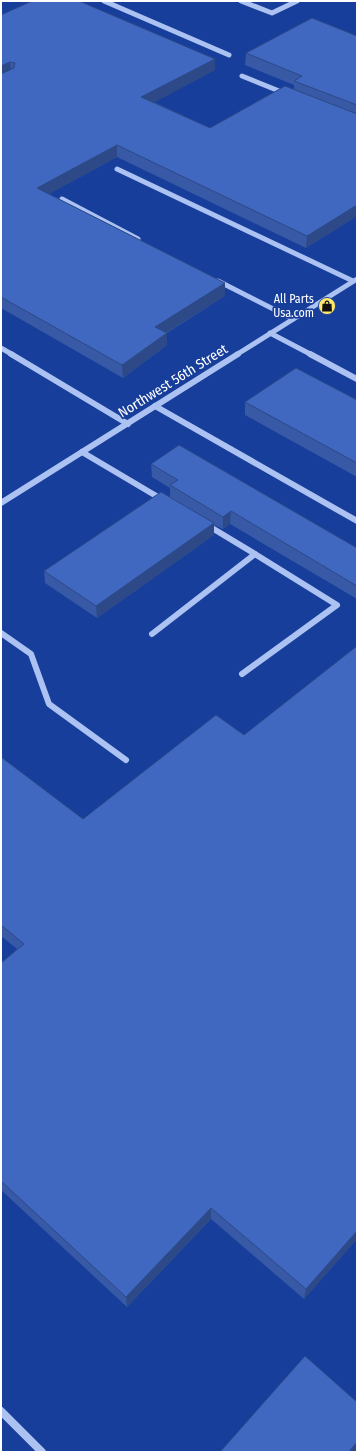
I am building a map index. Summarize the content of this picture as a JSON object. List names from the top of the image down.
{
  "streets": {
    "street": ["Northwest 56th Street"]
  },
  "places": {
    "shop": ["All Parts Usa.com"]
  }
}
